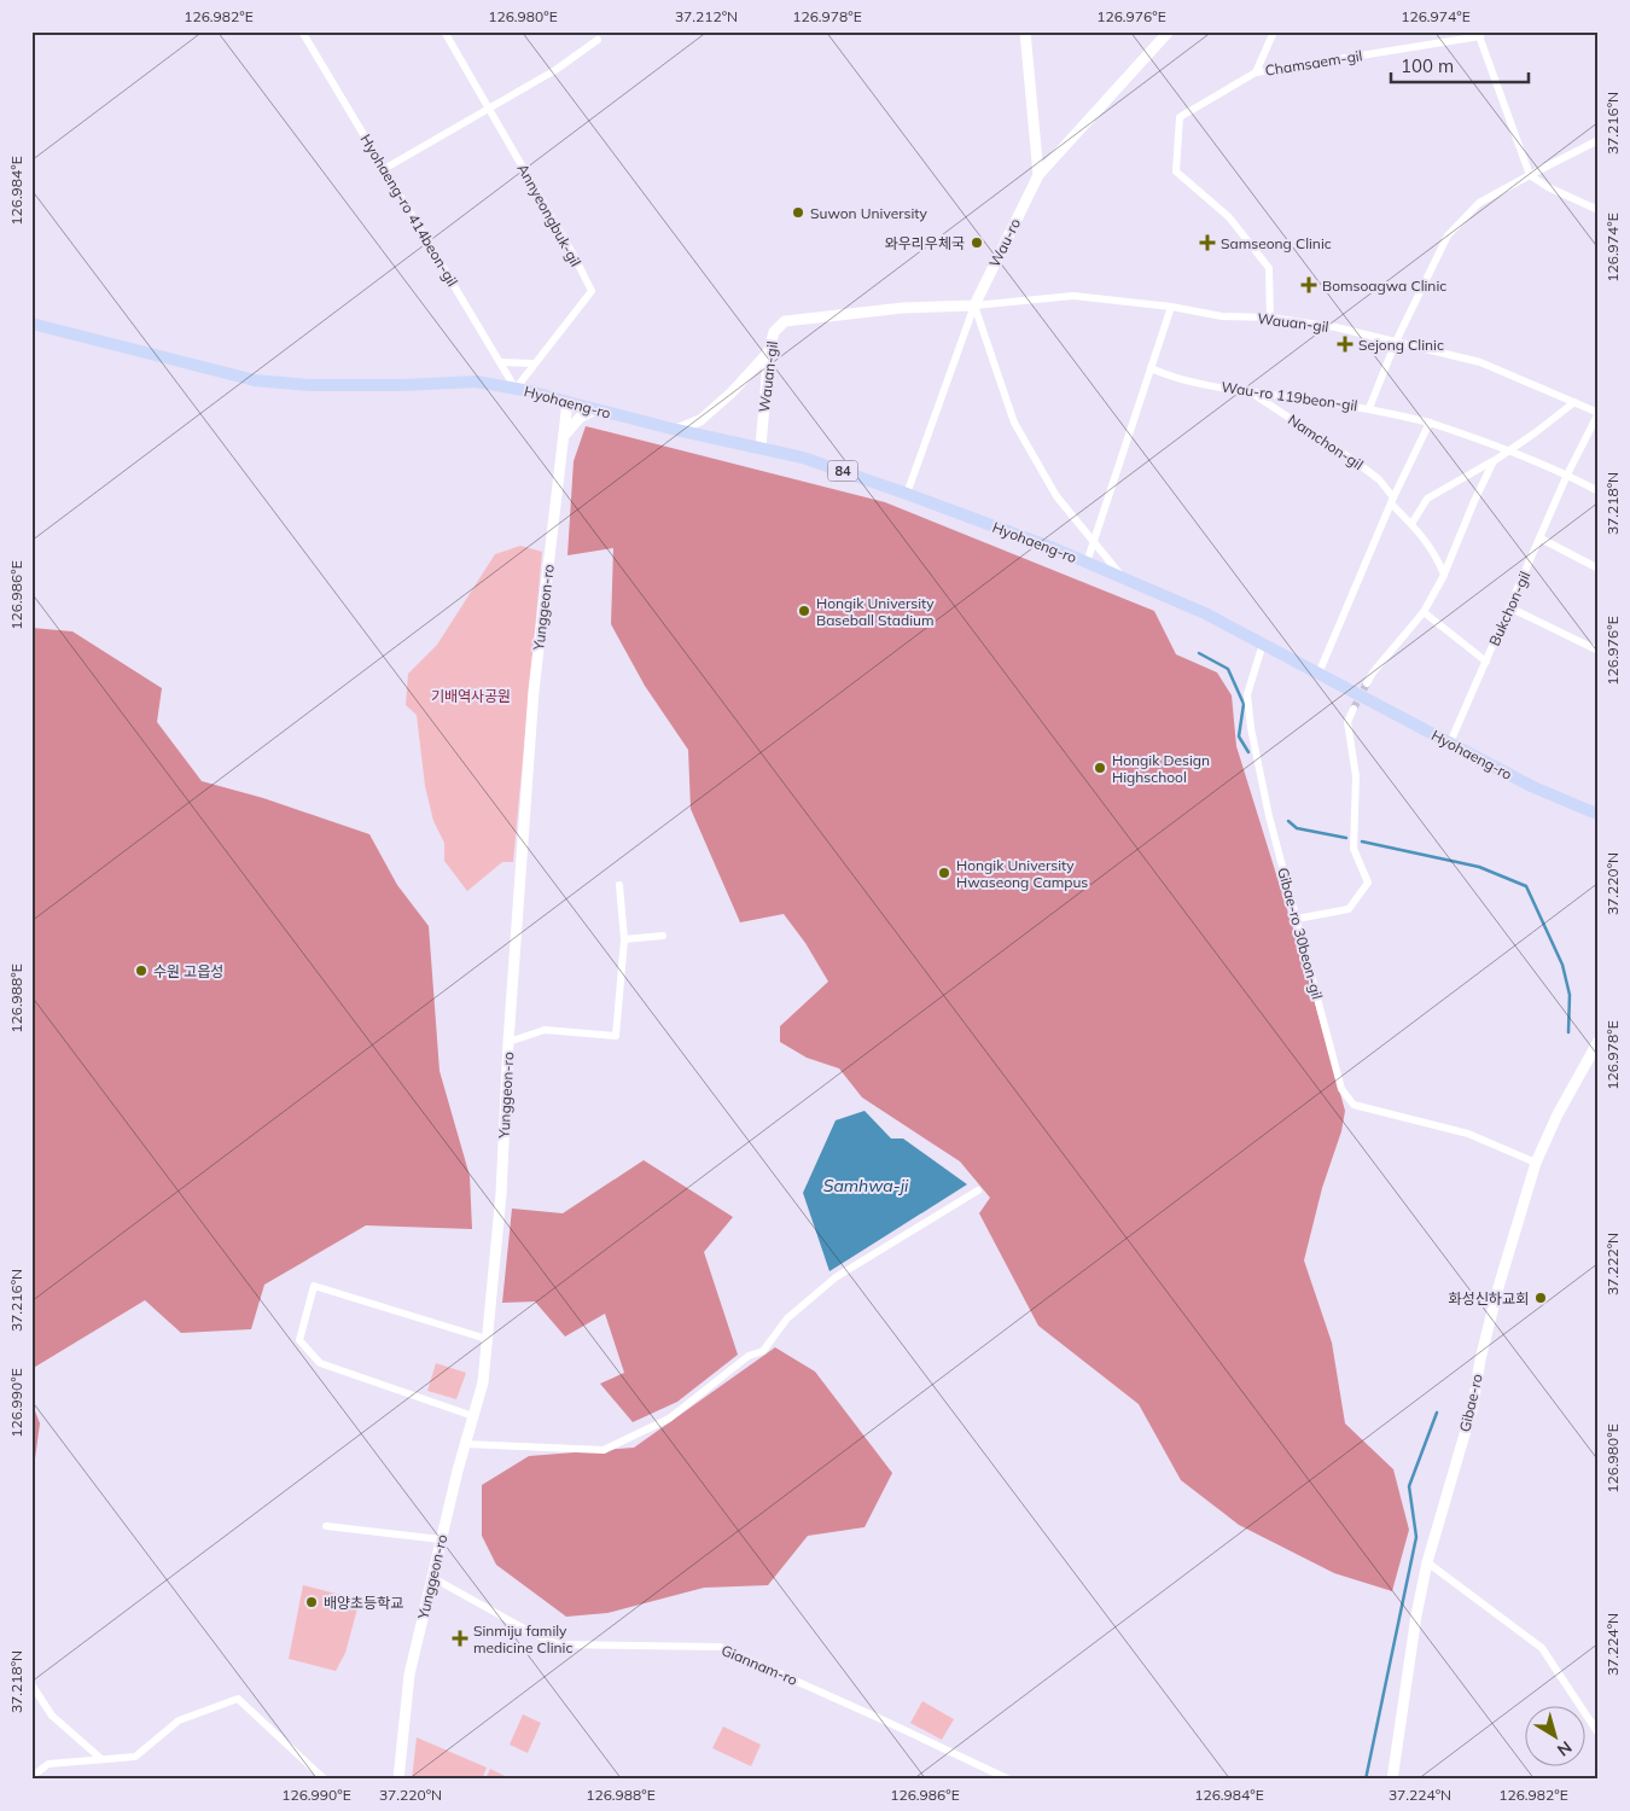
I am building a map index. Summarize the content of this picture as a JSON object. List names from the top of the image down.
{
  "streets": {
    "main road": ["Hyohaeng-ro", "84"],
    "street": [
      "Chamsaem-gil",
      "Hyohaeng-ro 414beon-gil",
      "Annyeongbuk-gil",
      "Wau-ro",
      "Wauan-gil",
      "Wau-ro 119beon-gil",
      "Namchon-gil",
      "Yunggeon-ro",
      "Bukchon-gil",
      "Gibae-ro 30beon-gil",
      "Gibae-ro",
      "Giannam-ro"
    ]
  },
  "crossings": [
    ["Chamsaem-gil", "Wauan-gil"],
    ["Hyohaeng-ro 414beon-gil", "Annyeongbuk-gil"],
    ["Hyohaeng-ro 414beon-gil", "Hyohaeng-ro"],
    ["Annyeongbuk-gil", "Hyohaeng-ro"],
    ["Wau-ro", "Wauan-gil"],
    ["Wau-ro", "Hyohaeng-ro"],
    ["Wauan-gil", "Hyohaeng-ro"],
    ["Wauan-gil", "Bukchon-gil"],
    ["Wau-ro 119beon-gil", "Hyohaeng-ro"],
    ["Wau-ro 119beon-gil", "Namchon-gil"],
    ["Wau-ro 119beon-gil", "Bukchon-gil"],
    ["Hyohaeng-ro", "Yunggeon-ro"],
    ["Hyohaeng-ro", "Bukchon-gil"],
    ["Hyohaeng-ro", "Gibae-ro 30beon-gil"],
    ["Yunggeon-ro", "Giannam-ro"],
    ["Gibae-ro 30beon-gil", "Gibae-ro"]
  ],
  "water": ["Samhwa-ji"],
  "parks": ["기배역사공원"],
  "places": {
    "other": [
      "Suwon University",
      "와우리우체국",
      "Hongik University Baseball Stadium",
      "Hongik Design Highschool",
      "Hongik University Hwaseong Campus",
      "수원 고읍성",
      "화성신하교회",
      "배양초등학교"
    ],
    "health": [
      "Samseong Clinic",
      "Bomsoagwa Clinic",
      "Sejong Clinic",
      "Sinmiju family medicine Clinic"
    ]
  },
  "scale_bar": "100 m",
  "north": "bottom right",
  "coordinates": [
    "126.982°E",
    "126.980°E",
    "37.212°N",
    "126.978°E",
    "126.976°E",
    "126.974°E",
    "37.216°N",
    "126.984°E",
    "37.218°N",
    "126.986°E",
    "37.220°N",
    "126.988°E",
    "37.222°N",
    "126.990°E",
    "37.224°N"
  ]
}
